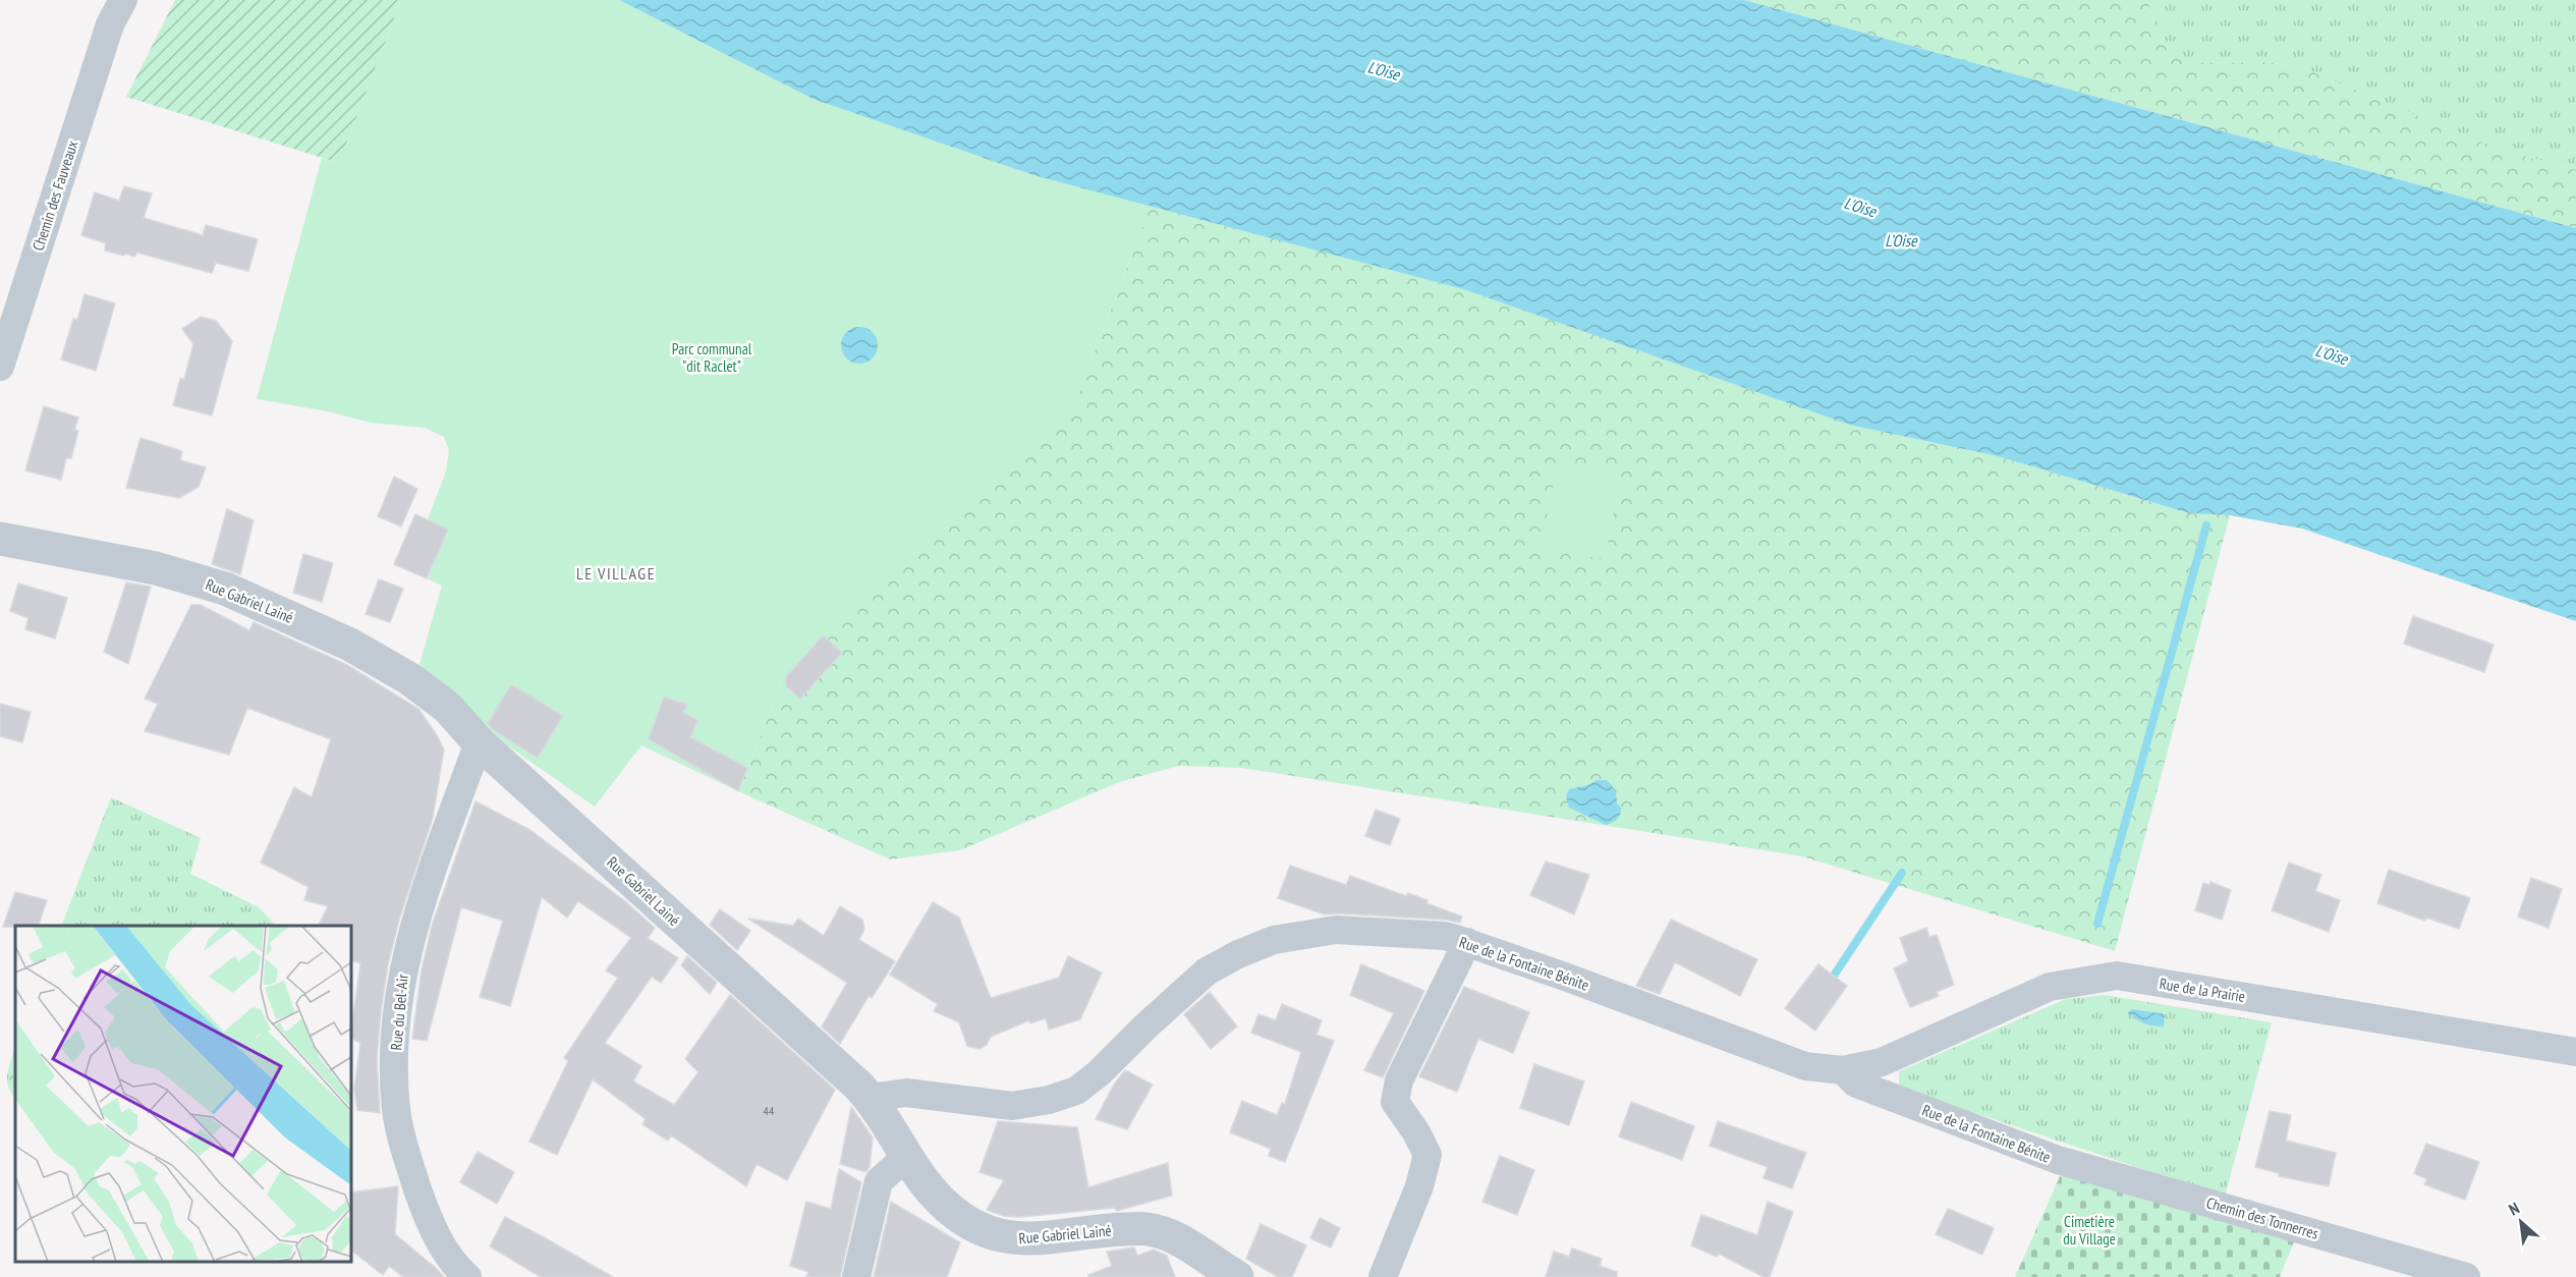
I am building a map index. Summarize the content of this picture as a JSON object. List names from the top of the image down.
{
  "streets": {
    "street": [
      "Chemin des Fauveaux",
      "Rue Gabriel Lainé",
      "Rue de la Fontaine Bénite",
      "Rue de la Prairie",
      "Rue du Bel-Air",
      "Chemin des Tonnerres"
    ]
  },
  "crossings": [
    ["Rue Gabriel Lainé", "Rue de la Fontaine Bénite"],
    ["Rue Gabriel Lainé", "Rue du Bel-Air"],
    ["Rue de la Fontaine Bénite", "Rue de la Prairie"],
    ["Rue de la Fontaine Bénite", "Chemin des Tonnerres"]
  ],
  "districts": ["LE VILLAGE"],
  "water": ["L'Oise", "L’Oise"],
  "parks": ["Parc communal \"dit Raclet\"", "Cimetière du Village"],
  "house_numbers": ["44"],
  "north": "top left"
}
